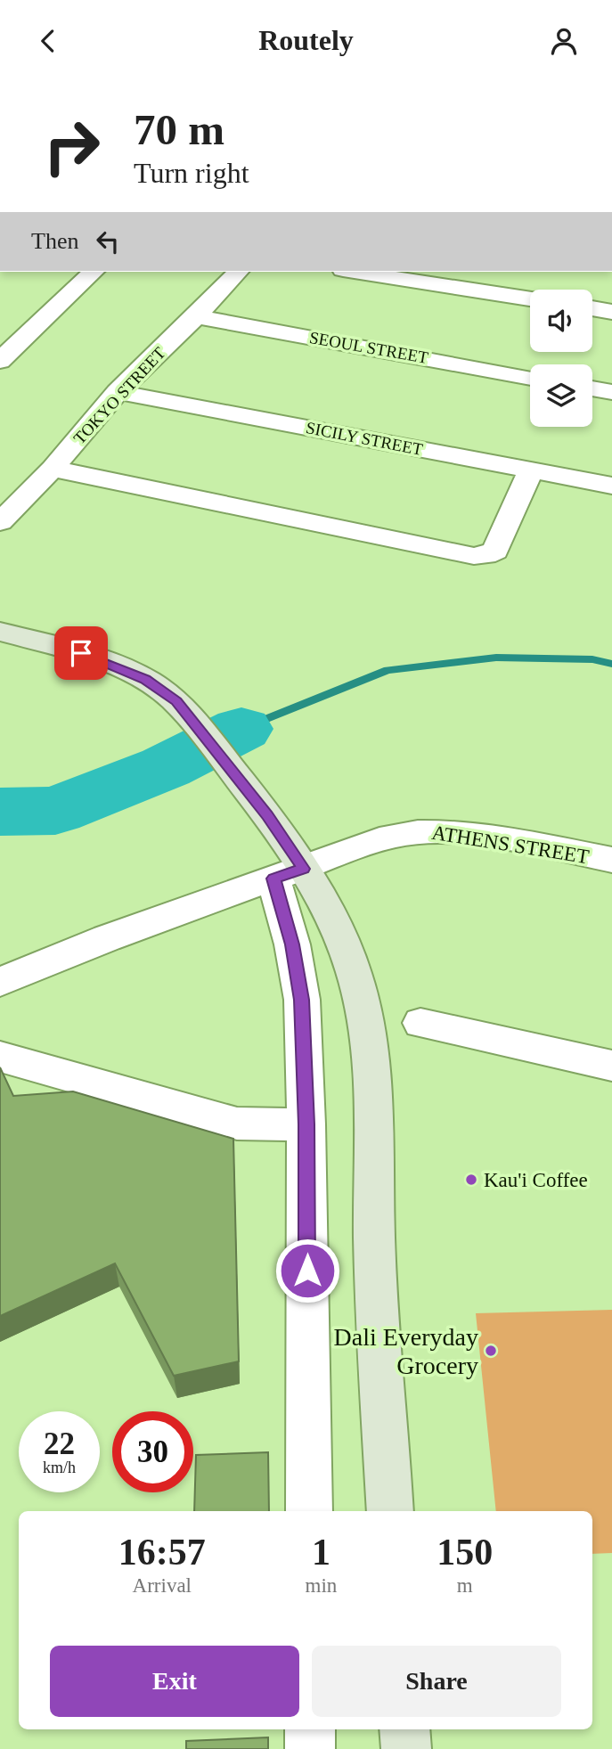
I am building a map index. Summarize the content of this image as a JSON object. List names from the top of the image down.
{
  "streets": {
    "street": [
      "SEOUL STREET",
      "TOKYO STREET",
      "SICILY STREET",
      "ATHENS STREET"
    ]
  },
  "crossings": [
    ["SEOUL STREET", "TOKYO STREET"],
    ["TOKYO STREET", "SICILY STREET"]
  ],
  "places": ["Kau'i Coffee", "Dali Everyday Grocery"],
  "page": {
    "header": "Routely",
    "turn": ["70 m", "Turn right"],
    "then": "Then",
    "speed": "22 km/h",
    "limit": "30",
    "eta": [
      "16:57",
      "Arrival",
      "1",
      "min",
      "150",
      "m"
    ],
    "buttons": ["Exit", "Share"]
  }
}
